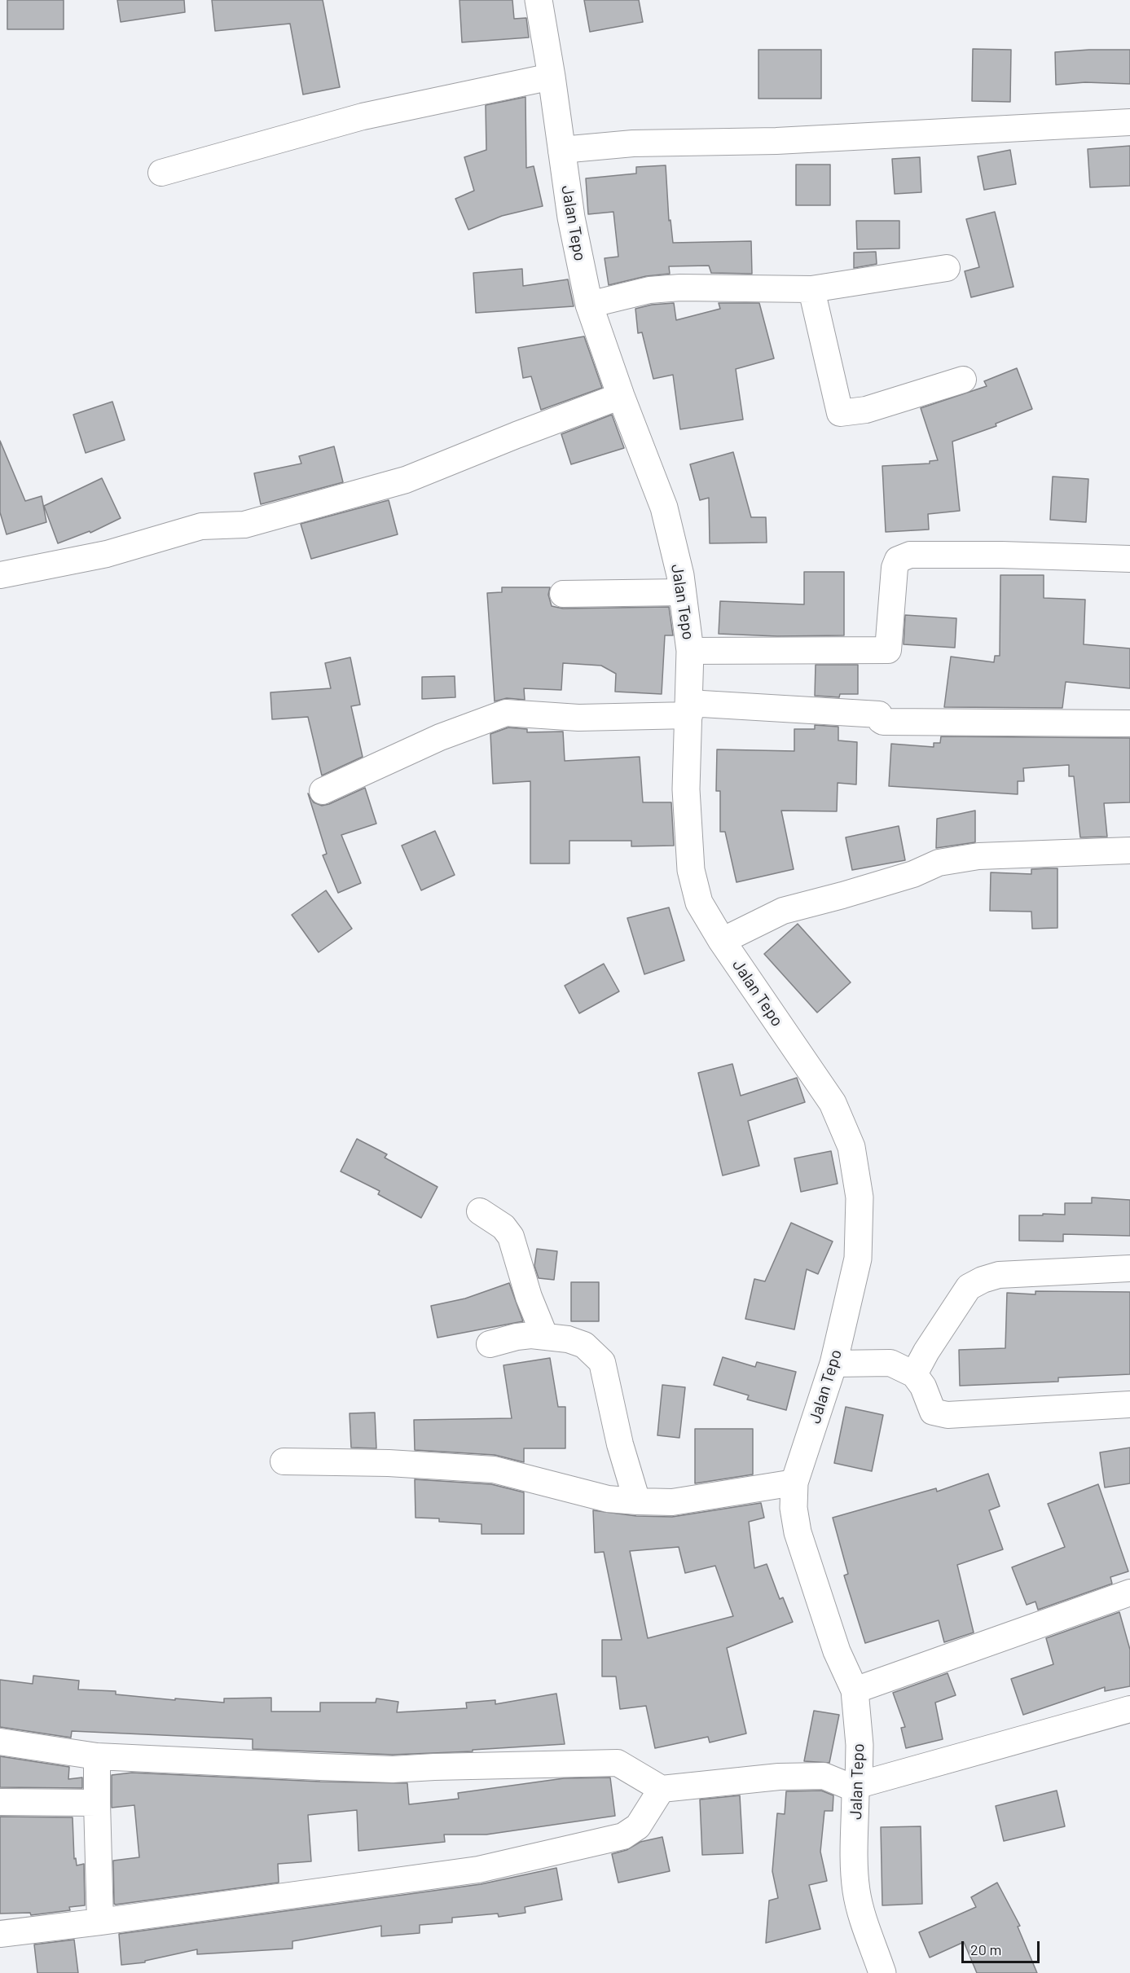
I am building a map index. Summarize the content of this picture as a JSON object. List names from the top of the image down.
{
  "streets": {
    "street": ["Jalan Tepo"]
  },
  "scale_bar": "20 m"
}
